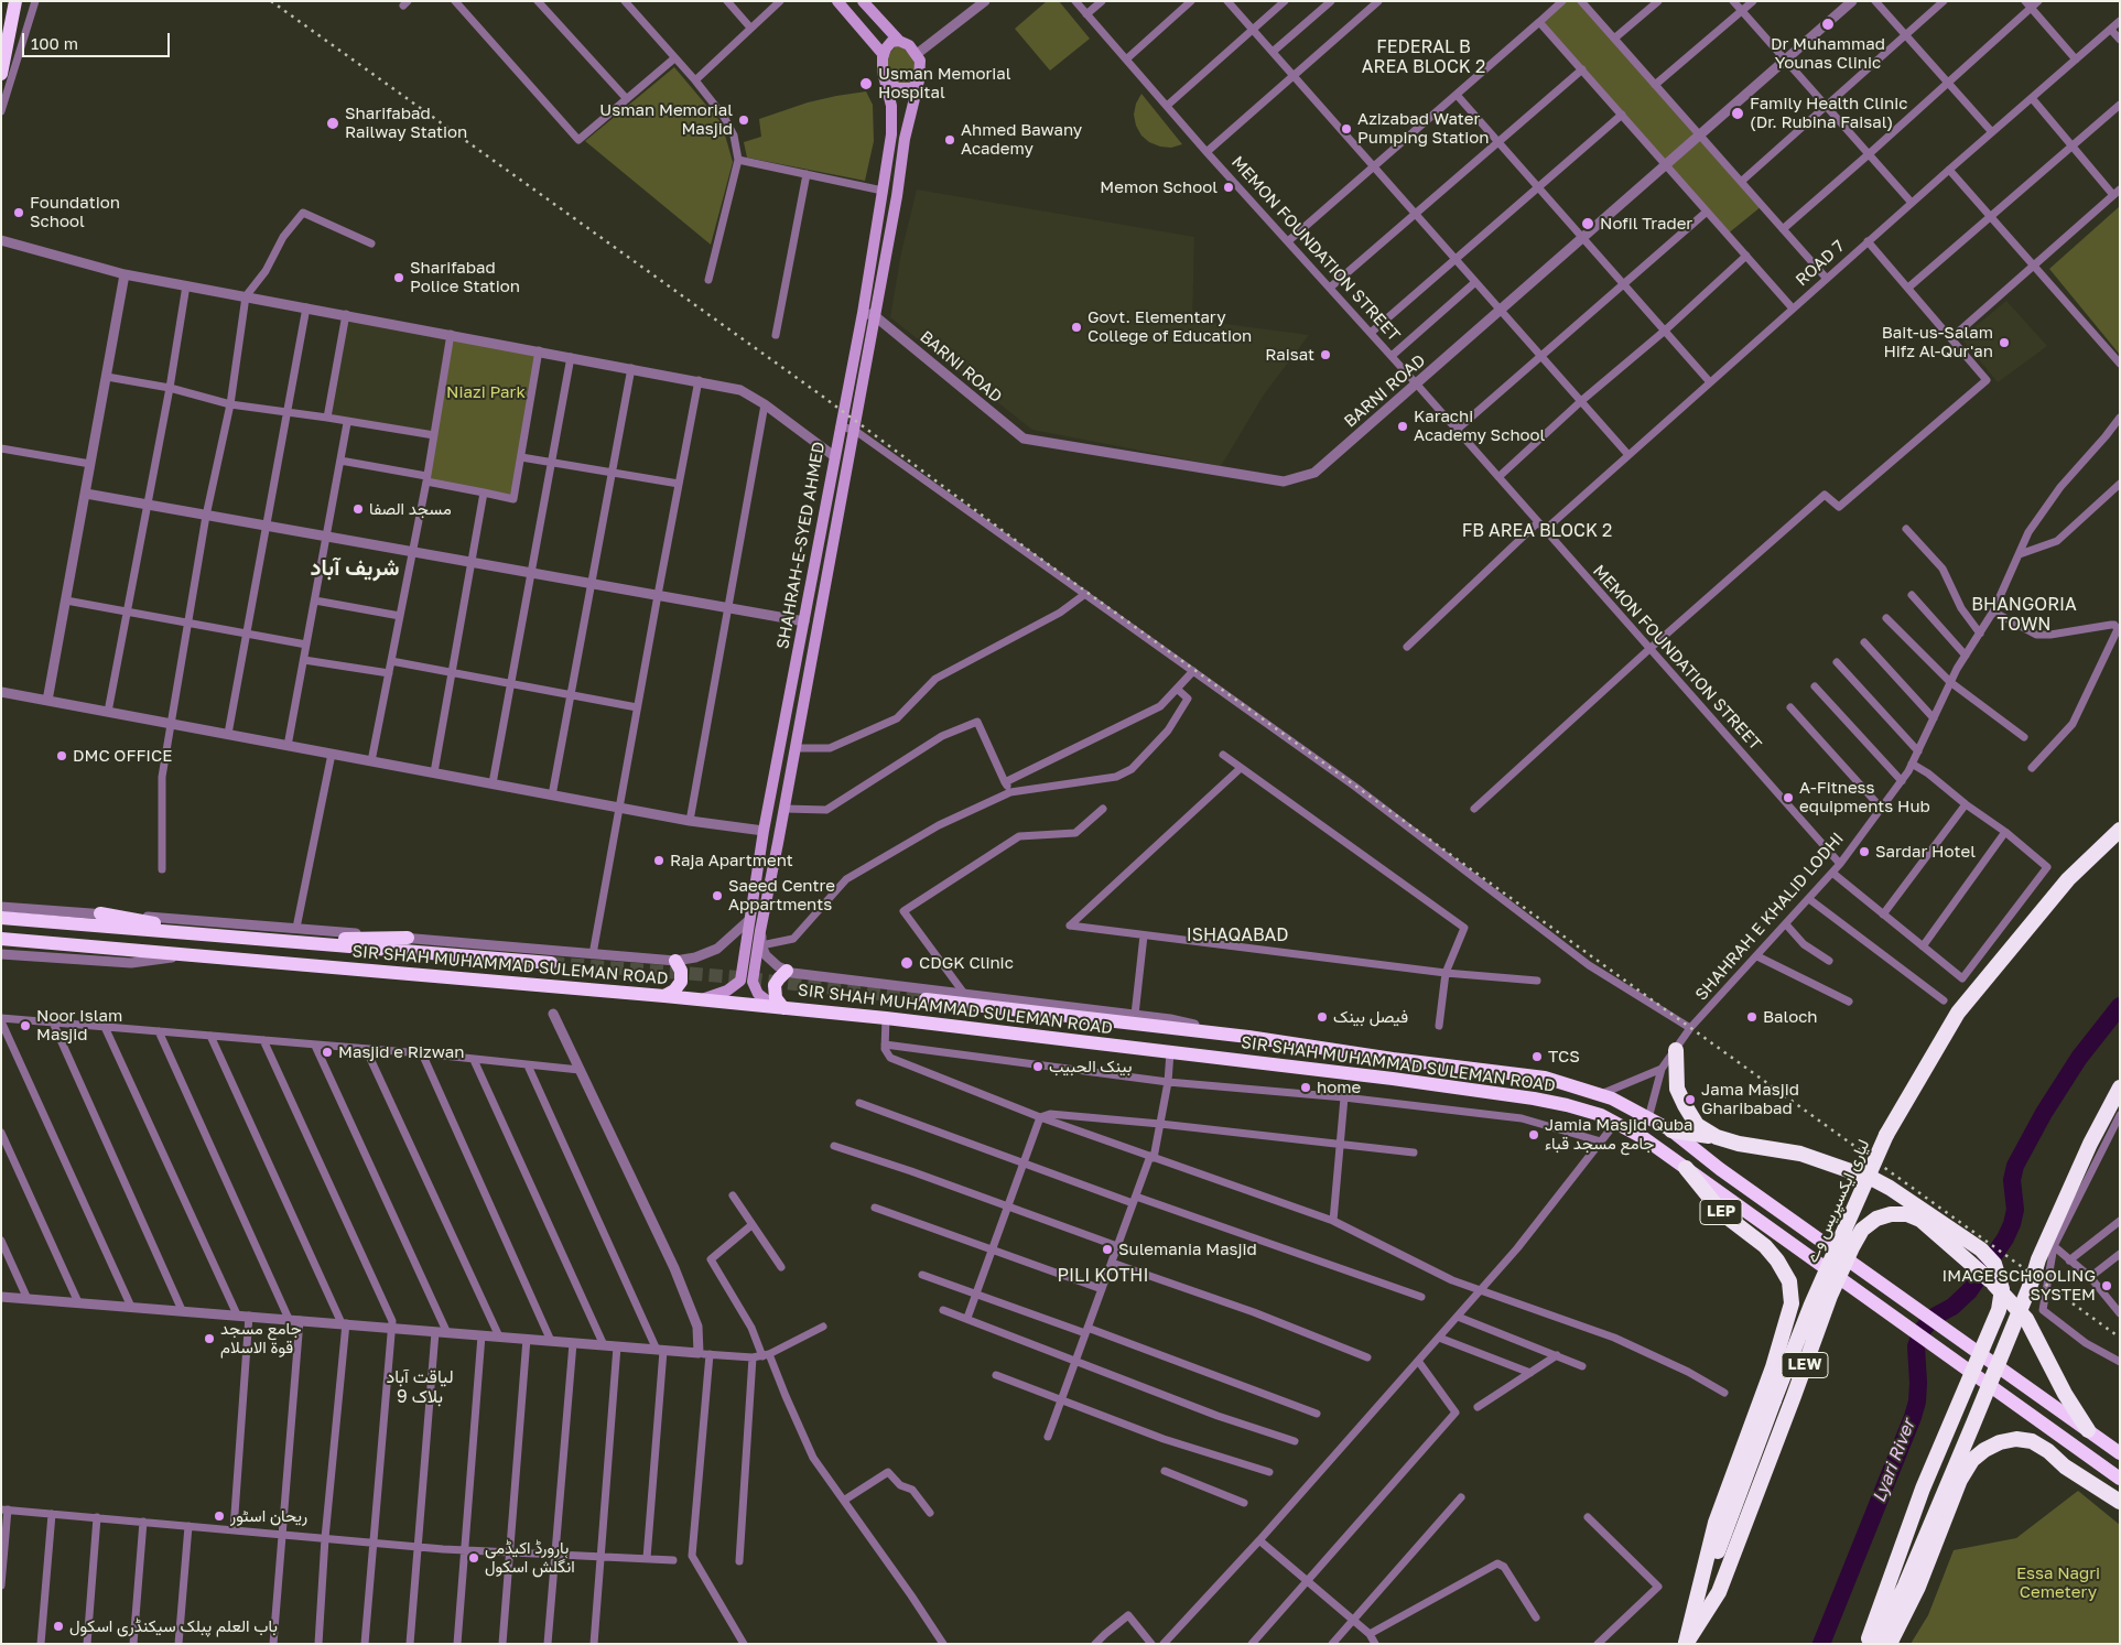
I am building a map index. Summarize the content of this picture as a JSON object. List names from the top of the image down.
{
  "streets": {
    "highway": [
      "SIR SHAH MUHAMMAD SULEMAN ROAD",
      "لیاری ایکسپریس وے",
      "LEP",
      "LEW"
    ],
    "main road": ["SHAHRAH-E-SYED AHMED"],
    "street": [
      "MEMON FOUNDATION STREET",
      "ROAD 7",
      "BARNI ROAD",
      "SHAHRAH E KHALID LODHI"
    ]
  },
  "crossings": [
    ["MEMON FOUNDATION STREET", "ROAD 7"],
    ["MEMON FOUNDATION STREET", "BARNI ROAD"],
    ["MEMON FOUNDATION STREET", "SHAHRAH E KHALID LODHI"],
    ["BARNI ROAD", "SHAHRAH-E-SYED AHMED"],
    ["SHAHRAH-E-SYED AHMED", "SIR SHAH MUHAMMAD SULEMAN ROAD"],
    ["SIR SHAH MUHAMMAD SULEMAN ROAD", "LEP"],
    ["SIR SHAH MUHAMMAD SULEMAN ROAD", "LEW"],
    ["لیاری ایکسپریس وے", "LEW"],
    ["LEP", "LEW"]
  ],
  "districts": [
    "FEDERAL B AREA BLOCK 2",
    "FB AREA BLOCK 2",
    "شريف آباد",
    "BHANGORIA TOWN",
    "ISHAQABAD",
    "PILI KOTHI",
    "لیاقت آباد بلاک 9"
  ],
  "water": ["Lyari River"],
  "parks": ["Niazi Park", "Essa Nagri Cemetery"],
  "places": [
    "Dr Muhammad Younas Clinic",
    "Usman Memorial Hospital",
    "Family Health Clinic (Dr. Rubina Faisal)",
    "Usman Memorial Masjid",
    "Sharifabad Railway Station",
    "Azizabad Water Pumping Station",
    "Ahmed Bawany Academy",
    "Memon School",
    "Foundation School",
    "Nofil Trader",
    "Sharifabad Police Station",
    "Govt. Elementary College of Education",
    "Bait-us-Salam Hifz Al-Qur'an",
    "Raisat",
    "Karachi Academy School",
    "مسجد الصفا",
    "DMC OFFICE",
    "A-Fitness equipments Hub",
    "Sardar Hotel",
    "Raja Apartment",
    "Saeed Centre Appartments",
    "CDGK Clinic",
    "فیصل بینک",
    "Baloch",
    "Noor Islam Masjid",
    "Masjid e Rizwan",
    "TCS",
    "بينک الحبيب",
    "home",
    "Jama Masjid Gharibabad",
    "Jamia Masjid Quba جامع مسجد قباء",
    "Sulemania Masjid",
    "IMAGE SCHOOLING SYSTEM",
    "جامع مسجد قوۃ الاسلام",
    "ریحان اسٹور",
    "ہارورڈ اکیڈمی انگلش اسکول",
    "باب العلم پبلک سیکنڈری اسکول"
  ],
  "scale_bar": "100 m"
}
